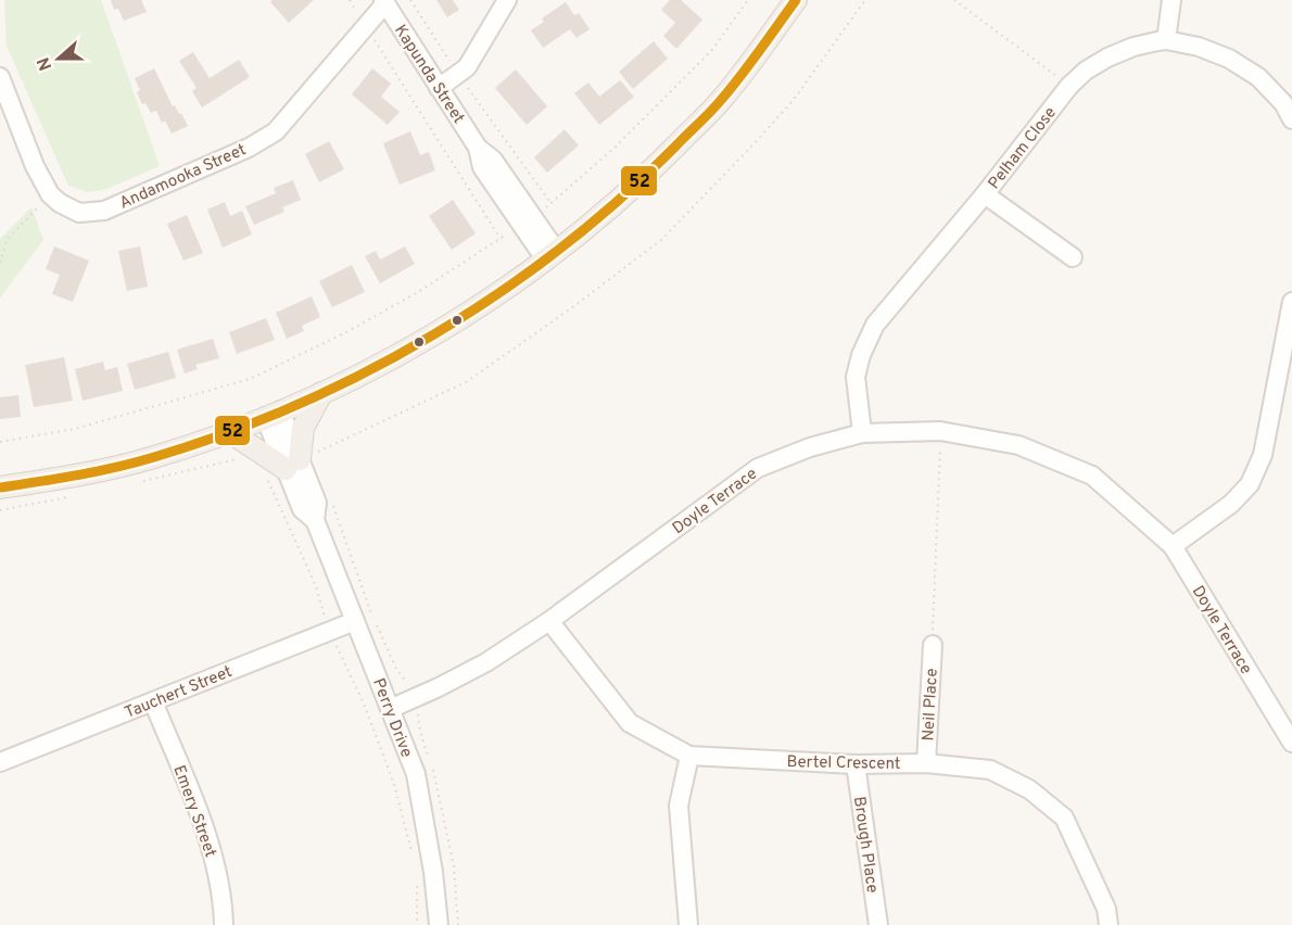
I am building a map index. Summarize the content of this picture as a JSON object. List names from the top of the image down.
{
  "streets": {
    "street": [
      "Kapunda Street",
      "Pelham Close",
      "Andamooka Street",
      "Doyle Terrace",
      "Tauchert Street",
      "Neil Place",
      "Perry Drive",
      "Bertel Crescent",
      "Emery Street",
      "Brough Place"
    ]
  },
  "crossings": [
    ["Kapunda Street", "Andamooka Street"],
    ["Pelham Close", "Doyle Terrace"],
    ["Doyle Terrace", "Perry Drive"],
    ["Doyle Terrace", "Bertel Crescent"],
    ["Tauchert Street", "Perry Drive"],
    ["Tauchert Street", "Emery Street"],
    ["Neil Place", "Bertel Crescent"],
    ["Bertel Crescent", "Brough Place"]
  ],
  "lines": ["transit line 52"],
  "north": "left"
}
